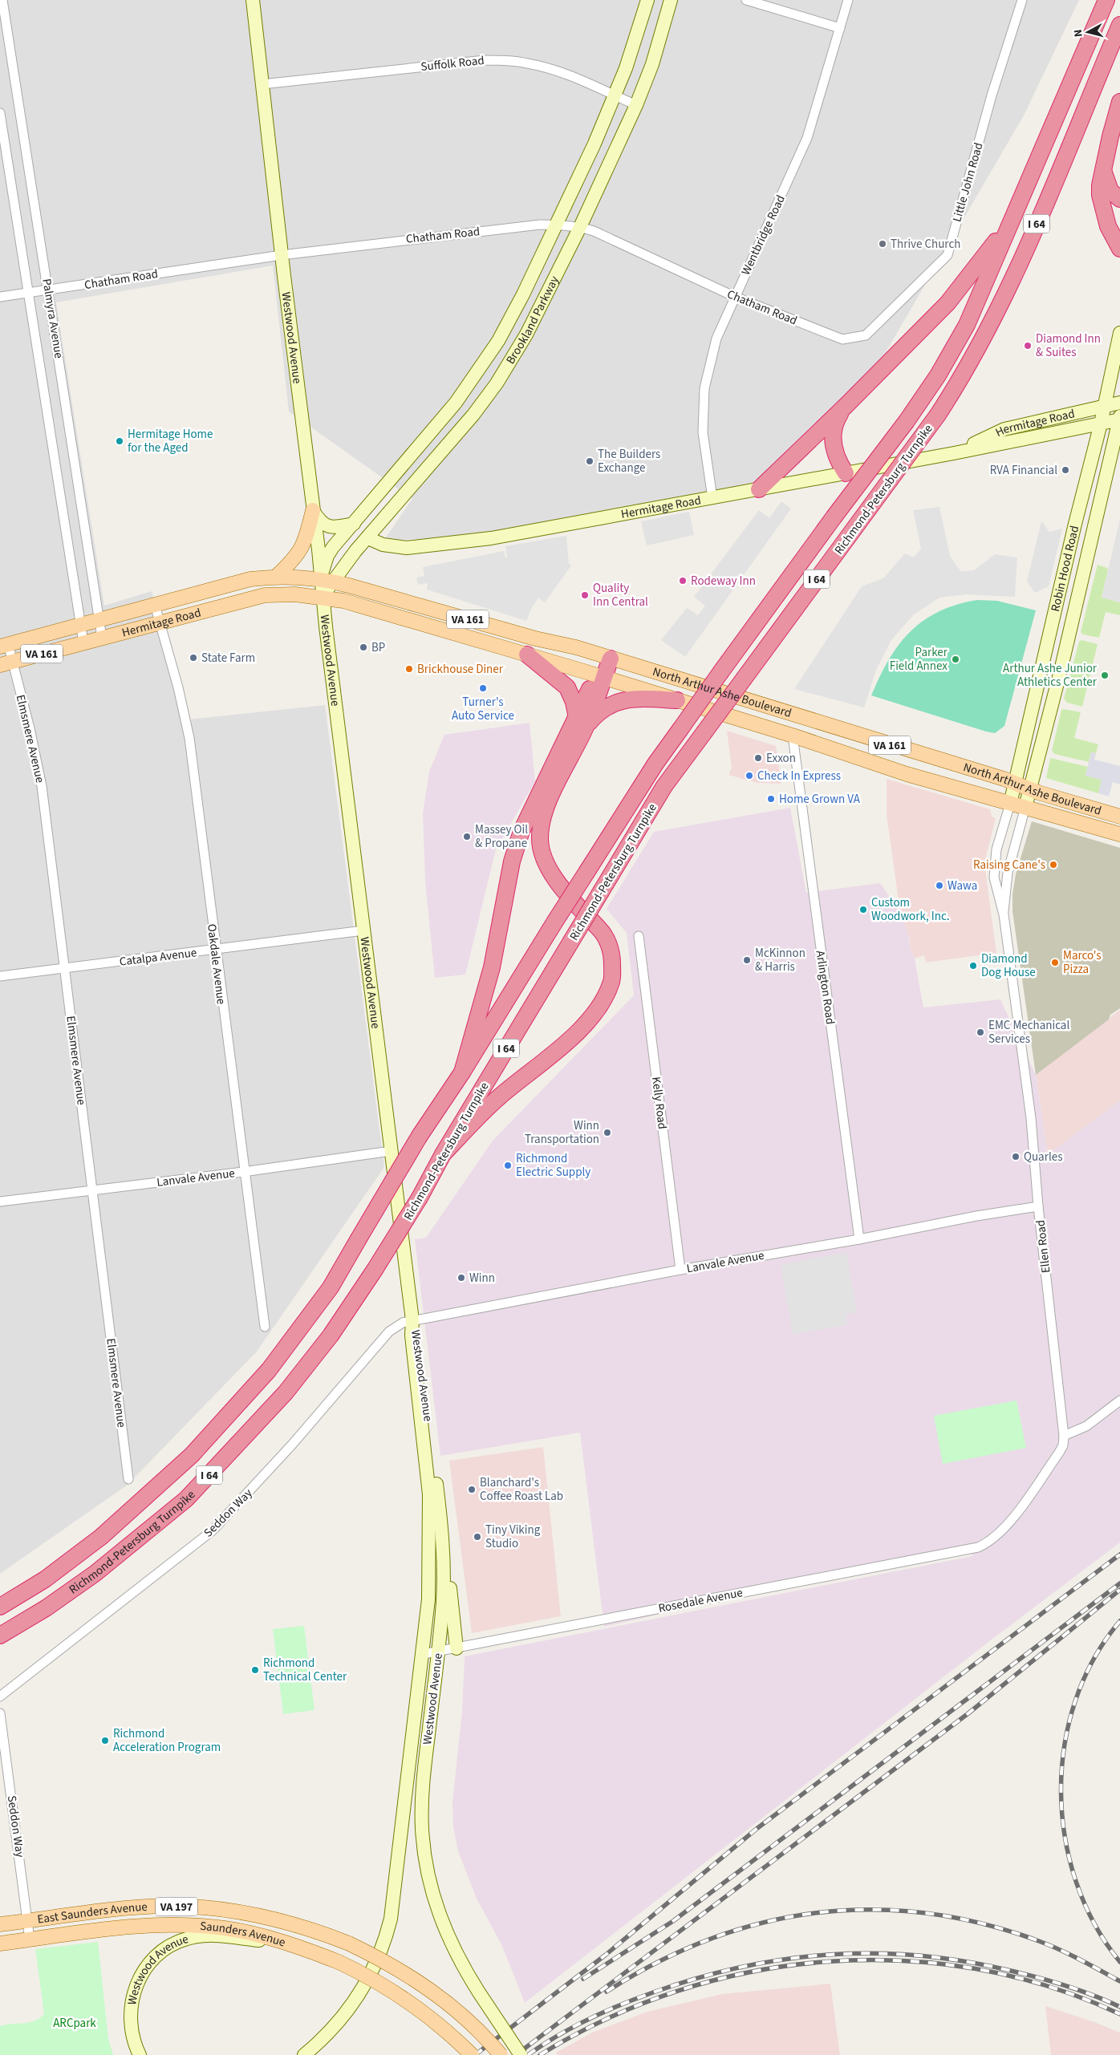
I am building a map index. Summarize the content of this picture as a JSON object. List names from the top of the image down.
{
  "streets": {
    "highway": ["I 64", "Richmond-Petersburg Turnpike"],
    "main road": [
      "Brookland Parkway",
      "Westwood Avenue",
      "Hermitage Road",
      "Robin Hood Road",
      "VA 161",
      "North Arthur Ashe Boulevard",
      "VA 197",
      "East Saunders Avenue",
      "Saunders Avenue"
    ],
    "street": [
      "Suffolk Road",
      "Little John Road",
      "Chatham Road",
      "Wentbridge Road",
      "Palmyra Avenue",
      "Elmsmere Avenue",
      "Catalpa Avenue",
      "Oakdale Avenue",
      "Arlington Road",
      "Kelly Road",
      "Lanvale Avenue",
      "Ellen Road",
      "Seddon Way",
      "Rosedale Avenue"
    ]
  },
  "crossings": [
    ["Suffolk Road", "Brookland Parkway"],
    ["Suffolk Road", "Westwood Avenue"],
    ["Little John Road", "Chatham Road"],
    ["Chatham Road", "Wentbridge Road"],
    ["Chatham Road", "Palmyra Avenue"],
    ["Chatham Road", "Brookland Parkway"],
    ["Chatham Road", "Westwood Avenue"],
    ["Wentbridge Road", "Hermitage Road"],
    ["Palmyra Avenue", "Hermitage Road"],
    ["Brookland Parkway", "Westwood Avenue"],
    ["Brookland Parkway", "Hermitage Road"],
    ["Brookland Parkway", "North Arthur Ashe Boulevard"],
    ["Westwood Avenue", "Hermitage Road"],
    ["Westwood Avenue", "North Arthur Ashe Boulevard"],
    ["Westwood Avenue", "Catalpa Avenue"],
    ["Westwood Avenue", "Lanvale Avenue"],
    ["Westwood Avenue", "Seddon Way"],
    ["Westwood Avenue", "Rosedale Avenue"],
    ["Westwood Avenue", "Saunders Avenue"],
    ["Hermitage Road", "Robin Hood Road"],
    ["Hermitage Road", "North Arthur Ashe Boulevard"],
    ["Hermitage Road", "Elmsmere Avenue"],
    ["Hermitage Road", "Oakdale Avenue"],
    ["Robin Hood Road", "North Arthur Ashe Boulevard"],
    ["Robin Hood Road", "Ellen Road"],
    ["North Arthur Ashe Boulevard", "Arlington Road"],
    ["North Arthur Ashe Boulevard", "Ellen Road"],
    ["Elmsmere Avenue", "Catalpa Avenue"],
    ["Elmsmere Avenue", "Lanvale Avenue"],
    ["Catalpa Avenue", "Oakdale Avenue"],
    ["Oakdale Avenue", "Lanvale Avenue"],
    ["Arlington Road", "Lanvale Avenue"],
    ["Kelly Road", "Lanvale Avenue"],
    ["Lanvale Avenue", "Ellen Road"],
    ["Lanvale Avenue", "Seddon Way"],
    ["Ellen Road", "Rosedale Avenue"],
    ["Seddon Way", "East Saunders Avenue"],
    ["Seddon Way", "Saunders Avenue"]
  ],
  "parks": ["ARCpark"],
  "places": [
    "Thrive Church",
    "Diamond Inn & Suites",
    "Hermitage Home for the Aged",
    "The Builders Exchange",
    "RVA Financial",
    "Rodeway Inn",
    "Quality Inn Central",
    "BP",
    "State Farm",
    "Parker Field Annex",
    "Brickhouse Diner",
    "Arthur Ashe Junior Athletics Center",
    "Turner's Auto Service",
    "Exxon",
    "Check In Express",
    "Home Grown VA",
    "Massey Oil & Propane",
    "Raising Cane's",
    "Wawa",
    "Custom Woodwork, Inc.",
    "McKinnon & Harris",
    "Marco's Pizza",
    "Diamond Dog House",
    "EMC Mechanical Services",
    "Winn Transportation",
    "Quarles",
    "Richmond Electric Supply",
    "Winn",
    "Blanchard's Coffee Roast Lab",
    "Tiny Viking Studio",
    "Richmond Technical Center",
    "Richmond Acceleration Program"
  ],
  "north": "left"
}
